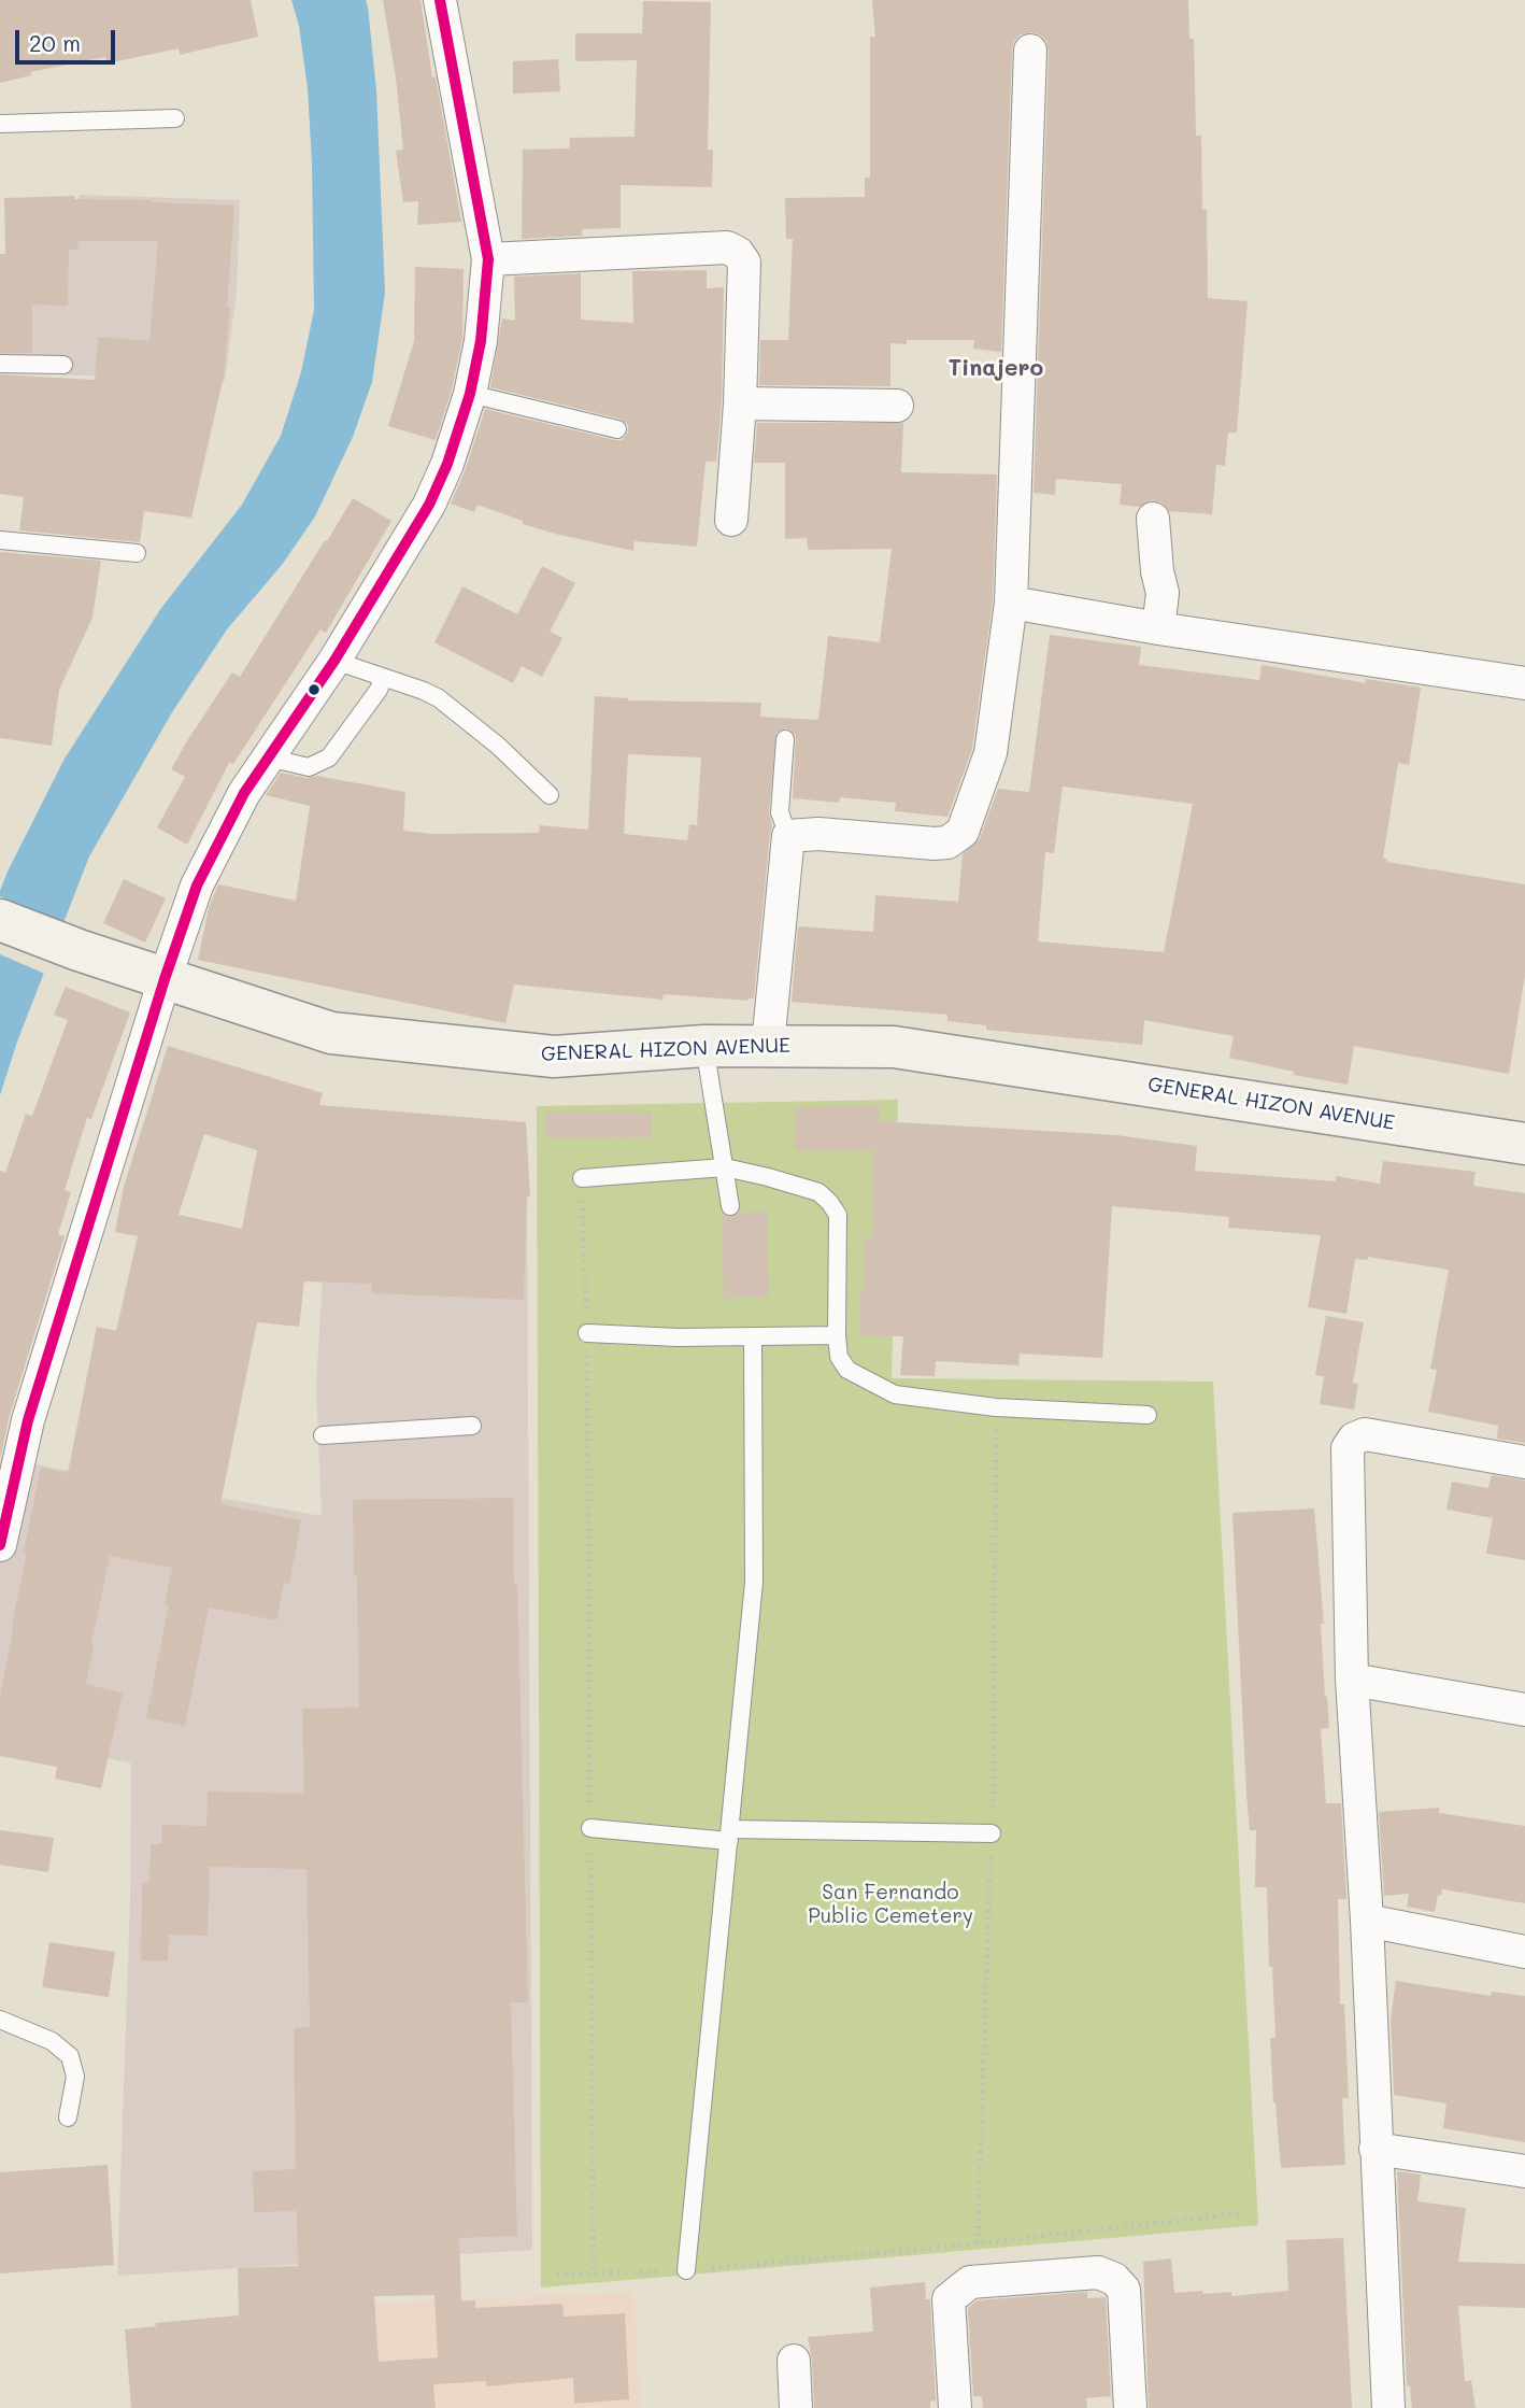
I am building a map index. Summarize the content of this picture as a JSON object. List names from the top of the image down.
{
  "streets": {
    "main road": ["GENERAL HIZON AVENUE"]
  },
  "districts": ["Tinajero"],
  "parks": ["San Fernando Public Cemetery"],
  "lines": ["transit line 20"],
  "scale_bar": "20 m"
}
